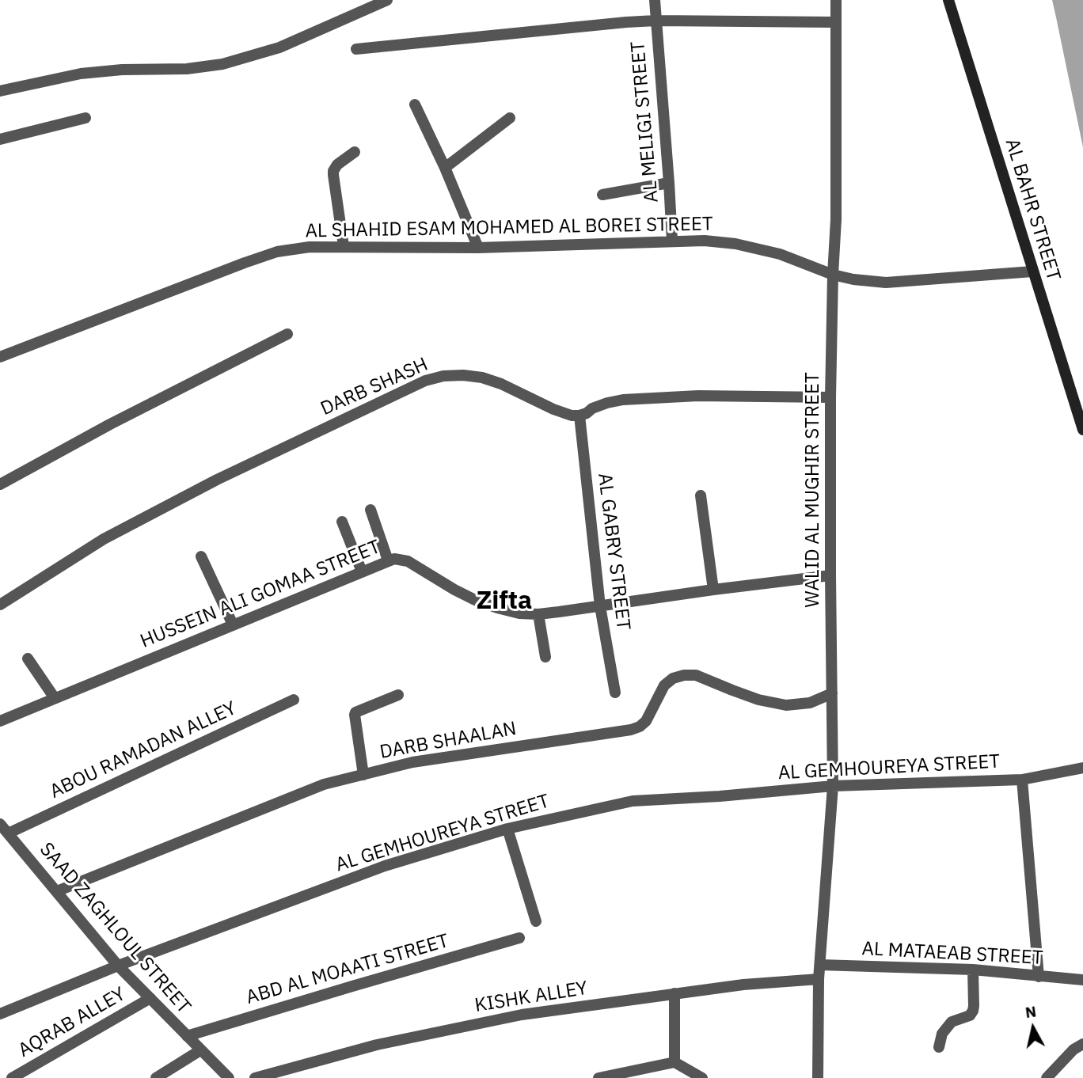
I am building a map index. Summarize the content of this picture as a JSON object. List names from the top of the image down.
{
  "streets": {
    "street": [
      "AL MELIGI STREET",
      "AL BAHR STREET",
      "AL SHAHID ESAM MOHAMED AL BOREI STREET",
      "DARB SHASH",
      "WALID AL MUGHIR STREET",
      "AL GABRY STREET",
      "HUSSEIN ALI GOMAA STREET",
      "DARB SHAALAN",
      "ABOU RAMADAN ALLEY",
      "AL GEMHOUREYA STREET",
      "SAAD ZAGHLOUL STREET",
      "AL MATAEAB STREET",
      "ABD AL MOAATI STREET",
      "KISHK ALLEY",
      "AQRAB ALLEY"
    ]
  },
  "crossings": [
    ["AL MELIGI STREET", "AL SHAHID ESAM MOHAMED AL BOREI STREET"],
    ["AL BAHR STREET", "AL SHAHID ESAM MOHAMED AL BOREI STREET"],
    ["AL SHAHID ESAM MOHAMED AL BOREI STREET", "WALID AL MUGHIR STREET"],
    ["DARB SHASH", "AL GABRY STREET"],
    ["WALID AL MUGHIR STREET", "HUSSEIN ALI GOMAA STREET"],
    ["WALID AL MUGHIR STREET", "DARB SHAALAN"],
    ["WALID AL MUGHIR STREET", "AL GEMHOUREYA STREET"],
    ["WALID AL MUGHIR STREET", "AL MATAEAB STREET"],
    ["WALID AL MUGHIR STREET", "KISHK ALLEY"],
    ["AL GABRY STREET", "HUSSEIN ALI GOMAA STREET"],
    ["DARB SHAALAN", "SAAD ZAGHLOUL STREET"],
    ["ABOU RAMADAN ALLEY", "SAAD ZAGHLOUL STREET"],
    ["AL GEMHOUREYA STREET", "SAAD ZAGHLOUL STREET"],
    ["SAAD ZAGHLOUL STREET", "ABD AL MOAATI STREET"],
    ["SAAD ZAGHLOUL STREET", "AQRAB ALLEY"]
  ],
  "districts": ["Zifta"],
  "north": "top"
}
